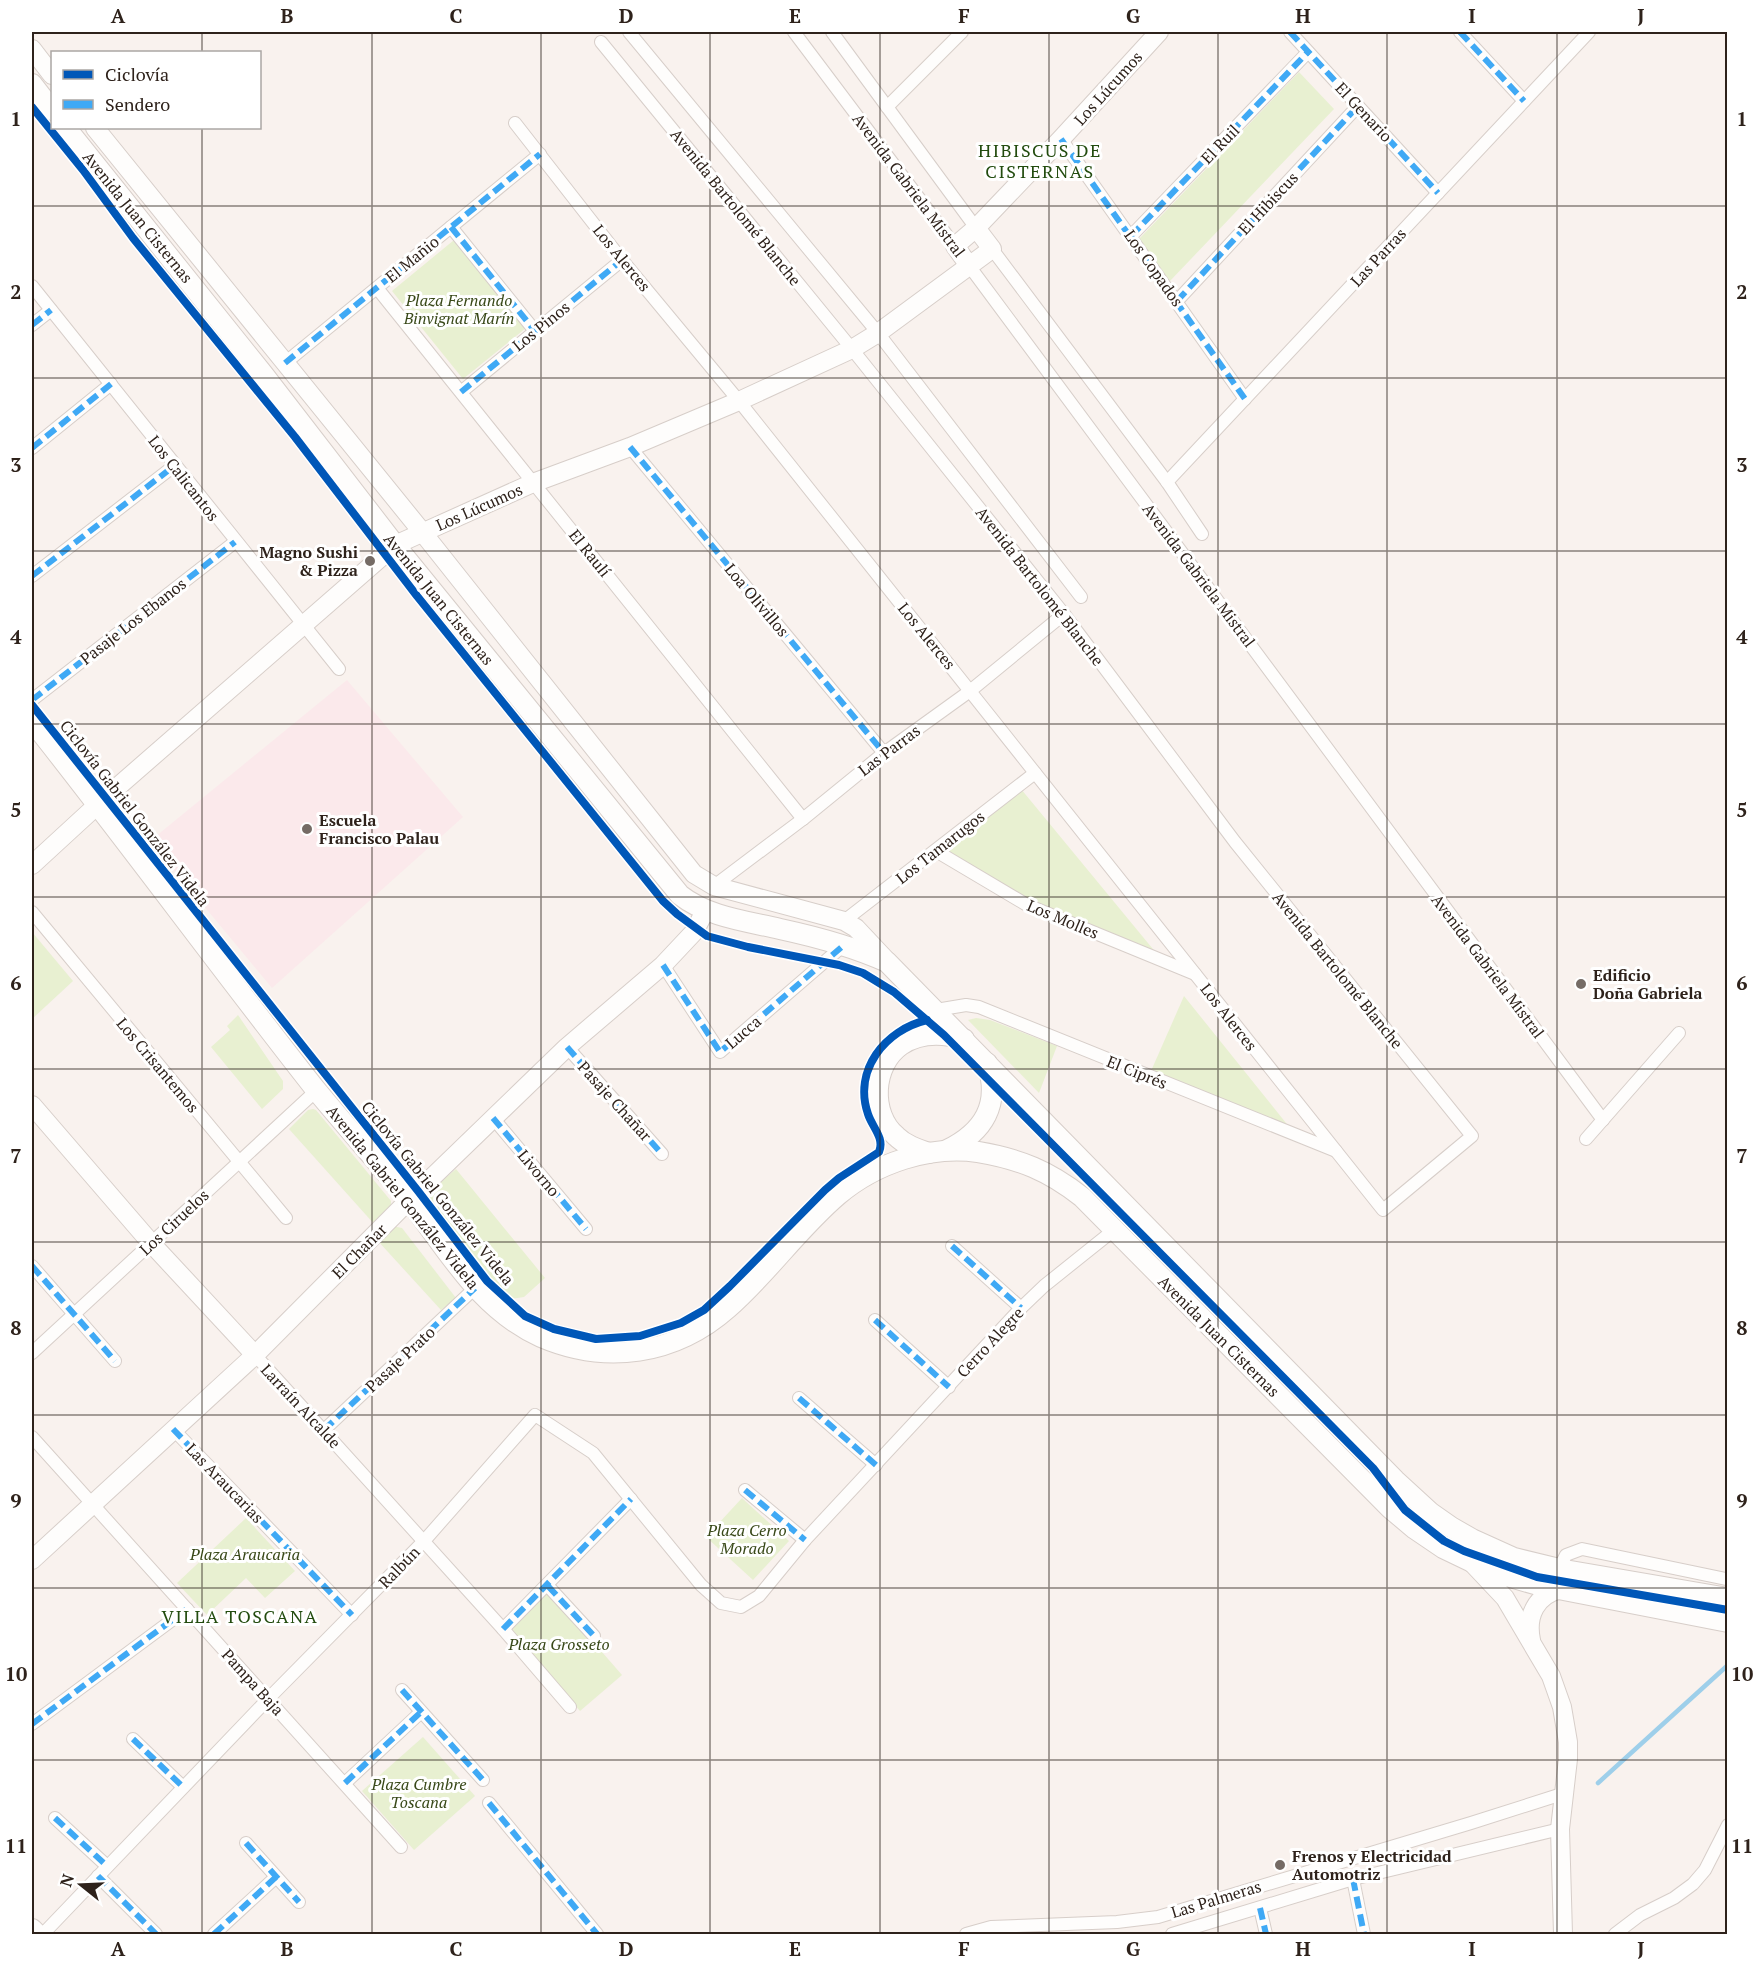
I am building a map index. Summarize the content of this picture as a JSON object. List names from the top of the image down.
{
  "streets": {
    "main road": ["Avenida Juan Cisternas", "Avenida Gabriel González Videla"],
    "street": [
      "Los Lúcumos",
      "El Genario",
      "El Ruil",
      "Avenida Gabriela Mistral",
      "El Hibiscus",
      "Avenida Bartolomé Blanche",
      "Las Parras",
      "Los Alerces",
      "El Mañio",
      "Los Copados",
      "Los Pinos",
      "Los Calicantos",
      "El Raulí",
      "Loa Olivillos",
      "Pasaje Los Ebanos",
      "Los Tamarugos",
      "Los Molles",
      "Lucca",
      "Los Crisantemos",
      "El Ciprés",
      "Pasaje Chañar",
      "Livorno",
      "Los Ciruelos",
      "El Chañar",
      "Cerro Alegre",
      "Pasaje Prato",
      "Larraín Alcalde",
      "Las Araucarias",
      "Ralbún",
      "Pampa Baja",
      "Las Palmeras"
    ],
    "cycle path": ["Ciclovía Gabriel González Videla"]
  },
  "crossings": [
    ["Los Lúcumos", "Avenida Gabriela Mistral"],
    ["Los Lúcumos", "Avenida Bartolomé Blanche"],
    ["Los Lúcumos", "Avenida Juan Cisternas"],
    ["Los Lúcumos", "Los Alerces"],
    ["Los Lúcumos", "Los Copados"],
    ["Los Lúcumos", "Los Calicantos"],
    ["Los Lúcumos", "El Raulí"],
    ["Los Lúcumos", "Loa Olivillos"],
    ["Los Lúcumos", "Avenida Gabriel González Videla"],
    ["El Genario", "El Ruil"],
    ["El Genario", "El Hibiscus"],
    ["El Genario", "Las Parras"],
    ["El Ruil", "Los Copados"],
    ["Avenida Gabriela Mistral", "Las Parras"],
    ["El Hibiscus", "Los Copados"],
    ["Avenida Bartolomé Blanche", "Las Parras"],
    ["Avenida Bartolomé Blanche", "Los Alerces"],
    ["Avenida Juan Cisternas", "Las Parras"],
    ["Avenida Juan Cisternas", "El Mañio"],
    ["Avenida Juan Cisternas", "Los Tamarugos"],
    ["Avenida Juan Cisternas", "Lucca"],
    ["Avenida Juan Cisternas", "El Ciprés"],
    ["Avenida Juan Cisternas", "Avenida Gabriel González Videla"],
    ["Avenida Juan Cisternas", "El Chañar"],
    ["Avenida Juan Cisternas", "Cerro Alegre"],
    ["Avenida Juan Cisternas", "Las Palmeras"],
    ["Las Parras", "Los Alerces"],
    ["Las Parras", "Los Copados"],
    ["Las Parras", "El Raulí"],
    ["Las Parras", "Loa Olivillos"],
    ["Los Alerces", "El Mañio"],
    ["Los Alerces", "Los Pinos"],
    ["Los Alerces", "Los Tamarugos"],
    ["Los Alerces", "Los Molles"],
    ["Los Alerces", "El Ciprés"],
    ["El Mañio", "El Raulí"],
    ["Los Pinos", "El Raulí"],
    ["Los Calicantos", "Pasaje Los Ebanos"],
    ["Los Tamarugos", "Los Molles"],
    ["Lucca", "El Chañar"],
    ["Los Crisantemos", "Los Ciruelos"],
    ["Pasaje Chañar", "El Chañar"],
    ["Livorno", "El Chañar"],
    ["Avenida Gabriel González Videla", "Los Ciruelos"],
    ["Avenida Gabriel González Videla", "El Chañar"],
    ["Avenida Gabriel González Videla", "Pasaje Prato"],
    ["Los Ciruelos", "Larraín Alcalde"],
    ["El Chañar", "Larraín Alcalde"],
    ["El Chañar", "Las Araucarias"],
    ["El Chañar", "Pampa Baja"],
    ["Cerro Alegre", "Ralbún"],
    ["Pasaje Prato", "Larraín Alcalde"],
    ["Larraín Alcalde", "Ralbún"],
    ["Las Araucarias", "Ralbún"],
    ["Ralbún", "Pampa Baja"]
  ],
  "districts": ["HIBISCUS DE CISTERNAS", "VILLA TOSCANA"],
  "parks": [
    "Plaza Fernando Binvignat Marín",
    "Plaza Cerro Morado",
    "Plaza Araucaria",
    "Plaza Grosseto",
    "Plaza Cumbre Toscana"
  ],
  "places": [
    "Magno Sushi & Pizza",
    "Escuela Francisco Palau",
    "Edificio Doña Gabriela",
    "Frenos y Electricidad Automotriz"
  ],
  "legend": ["Ciclovía", "Sendero"],
  "north": "left",
  "grid": {
    "columns": [
      "A",
      "B",
      "C",
      "D",
      "E",
      "F",
      "G",
      "H",
      "I",
      "J"
    ],
    "rows": [
      "1",
      "2",
      "3",
      "4",
      "5",
      "6",
      "7",
      "8",
      "9",
      "10",
      "11"
    ]
  }
}
